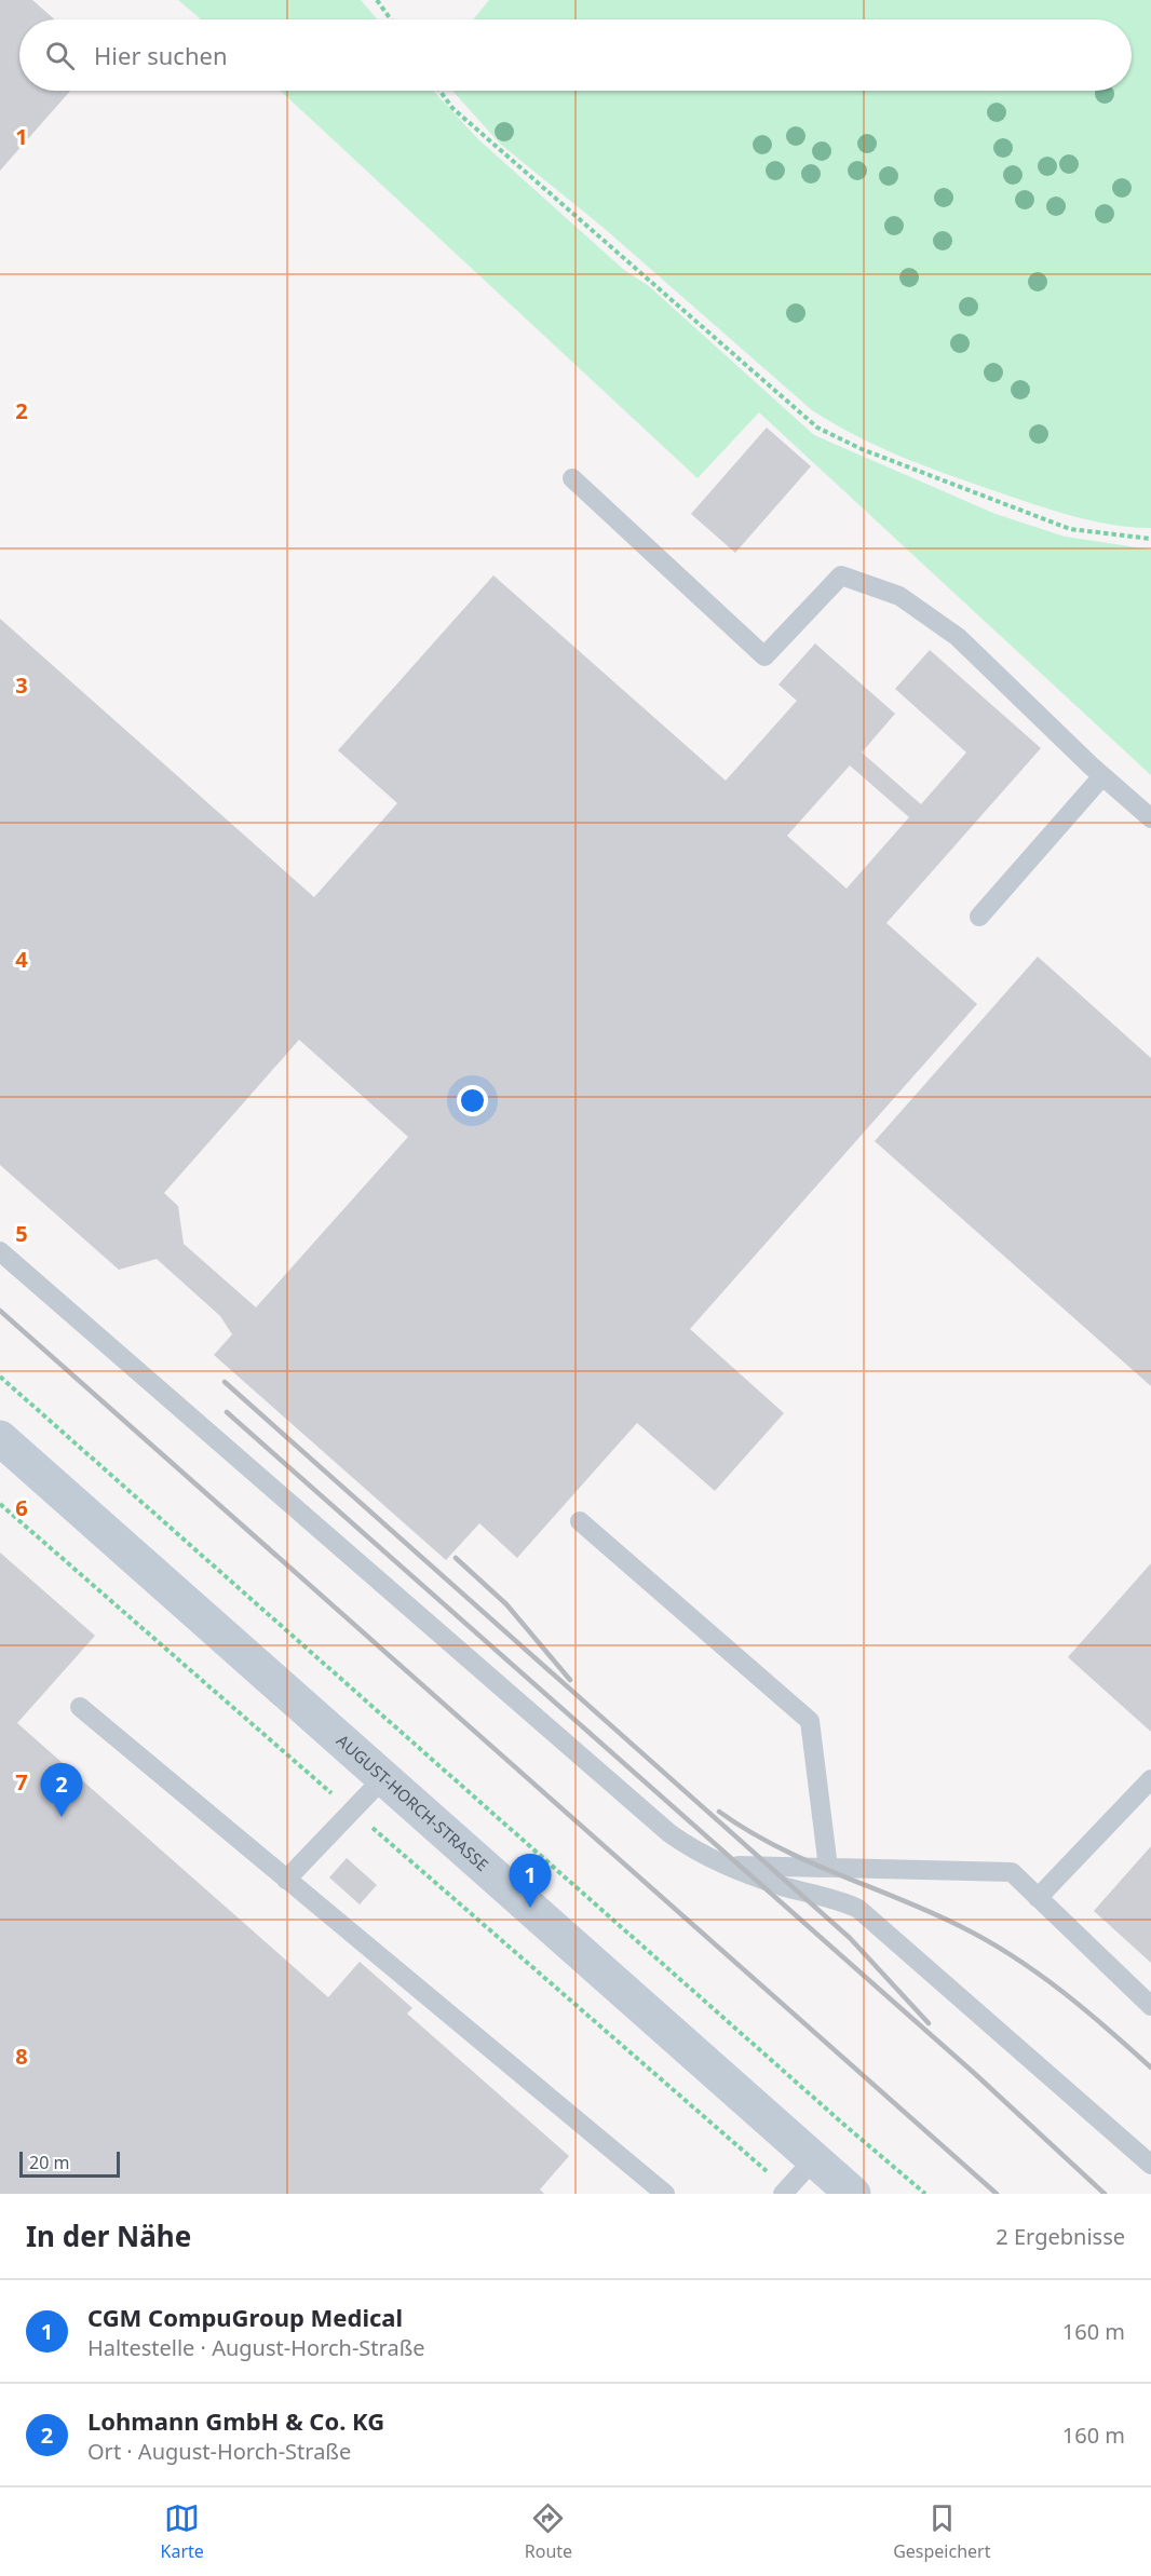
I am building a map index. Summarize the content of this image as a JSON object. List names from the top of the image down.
{
  "streets": {
    "main road": ["AUGUST-HORCH-STRASSE"]
  },
  "scale_bar": "20 m",
  "page": {
    "search": "Hier suchen",
    "pins": ["2", "1"],
    "scale": "20 m",
    "heading": ["In der Nähe", "2 Ergebnisse"],
    "list": [
      {
        "mark": "1",
        "name": "CGM CompuGroup Medical",
        "note": "Haltestelle · August-Horch-Straße",
        "value": "160 m"
      },
      {
        "mark": "2",
        "name": "Lohmann GmbH & Co. KG",
        "note": "Ort · August-Horch-Straße",
        "value": "160 m"
      }
    ],
    "nav": ["Karte", "Route", "Gespeichert"]
  },
  "grid": {
    "rows": [
      "1",
      "2",
      "3",
      "4",
      "5",
      "6",
      "7",
      "8"
    ]
  }
}
